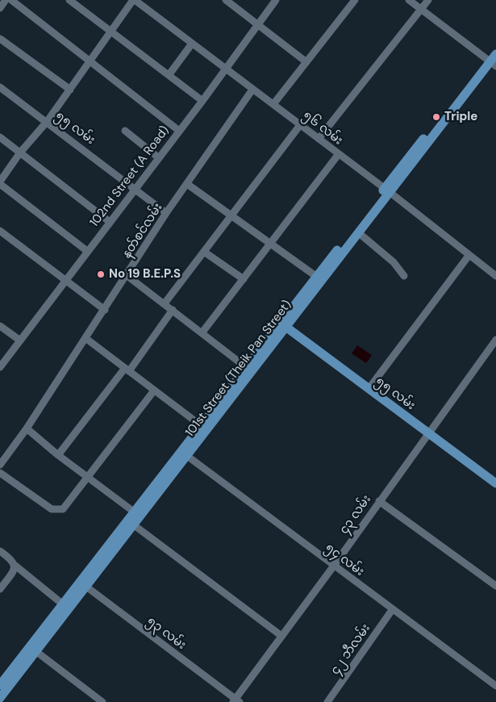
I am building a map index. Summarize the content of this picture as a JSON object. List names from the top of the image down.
{
  "streets": {
    "main road": ["၅၅ လမ်း", "101st Street (Theik Pan Street)"],
    "street": [
      "၅၆ လမ်း",
      "102nd Street (A Road)",
      "နတ်စင်လမ်း",
      "၄၃ လမ်း",
      "၅၄ လမ်း",
      "၅၃ လမ်း",
      "၄၂ ဘီလမ်း"
    ]
  },
  "crossings": [
    ["၅၅ လမ်း", "102nd Street (A Road)"],
    ["၅၅ လမ်း", "နတ်စင်လမ်း"],
    ["၅၅ လမ်း", "101st Street (Theik Pan Street)"],
    ["၅၅ လမ်း", "၄၃ လမ်း"],
    ["၅၆ လမ်း", "102nd Street (A Road)"],
    ["၅၆ လမ်း", "နတ်စင်လမ်း"],
    ["၅၆ လမ်း", "101st Street (Theik Pan Street)"],
    ["101st Street (Theik Pan Street)", "၅၄ လမ်း"],
    ["101st Street (Theik Pan Street)", "၅၃ လမ်း"],
    ["၄၃ လမ်း", "၅၄ လမ်း"],
    ["၄၃ လမ်း", "၅၃ လမ်း"],
    ["၅၄ လမ်း", "၄၂ ဘီလမ်း"]
  ],
  "places": ["Triple", "No 19 B.E.P.S"]
}
